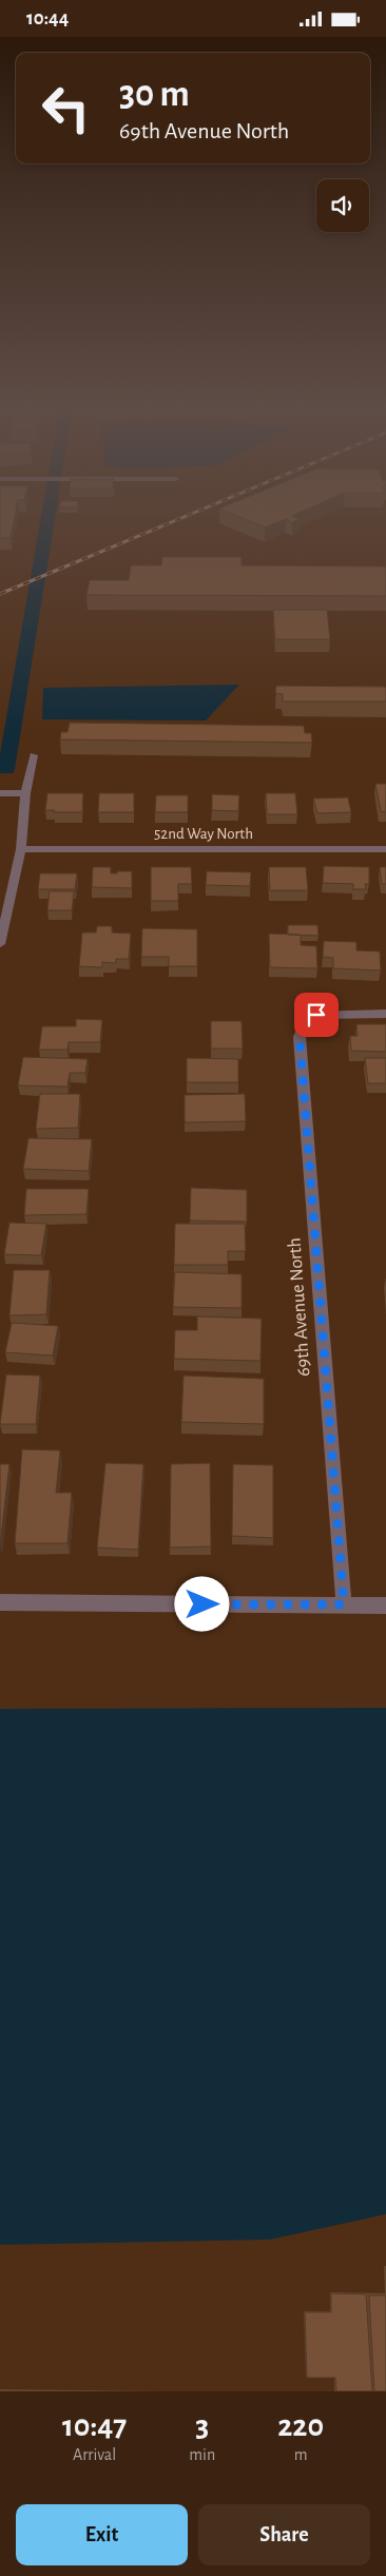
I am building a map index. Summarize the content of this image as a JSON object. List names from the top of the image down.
{
  "streets": {
    "street": ["52nd Way North", "69th Avenue North"]
  },
  "page": {
    "status": "10:44",
    "turn": ["30 m", "69th Avenue North"],
    "eta": [
      "10:47",
      "Arrival",
      "3",
      "min",
      "220",
      "m"
    ],
    "buttons": ["Exit", "Share"]
  }
}
